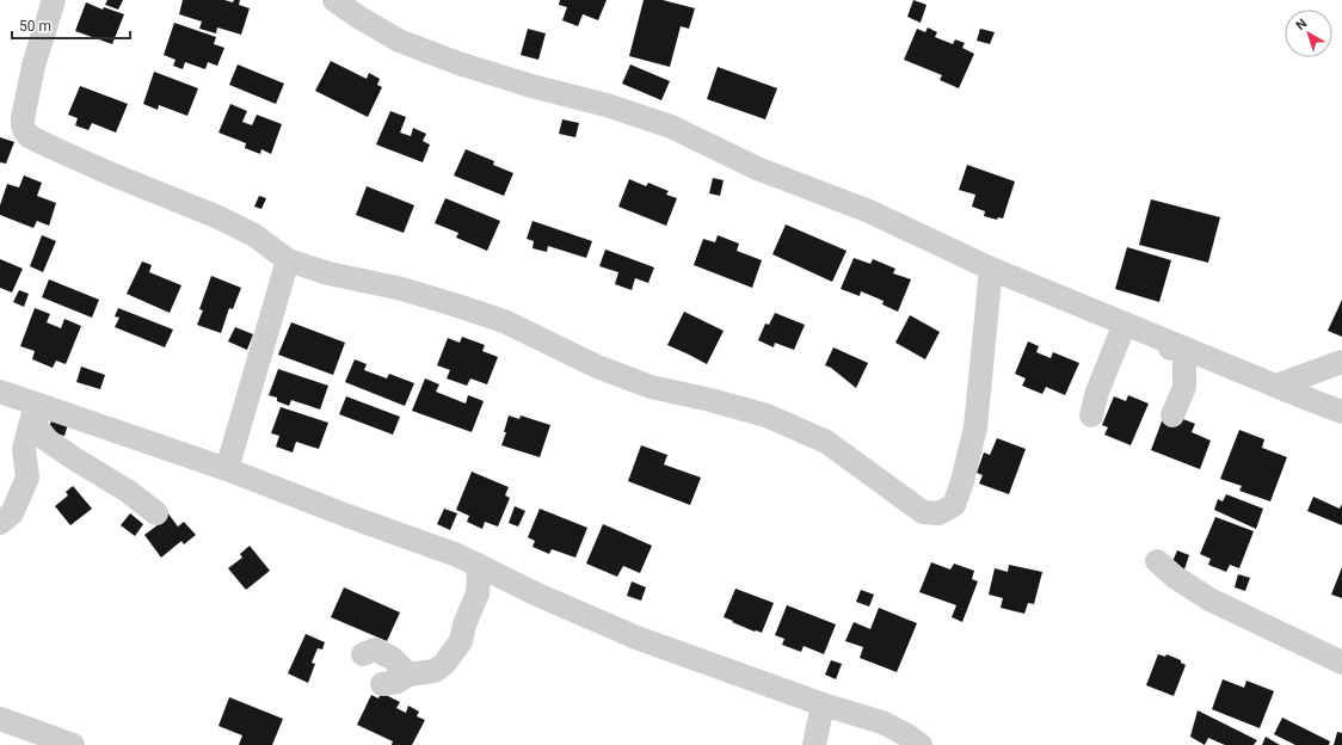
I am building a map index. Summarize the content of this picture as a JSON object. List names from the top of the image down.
{
  "scale_bar": "50 m",
  "north": "top left"
}
